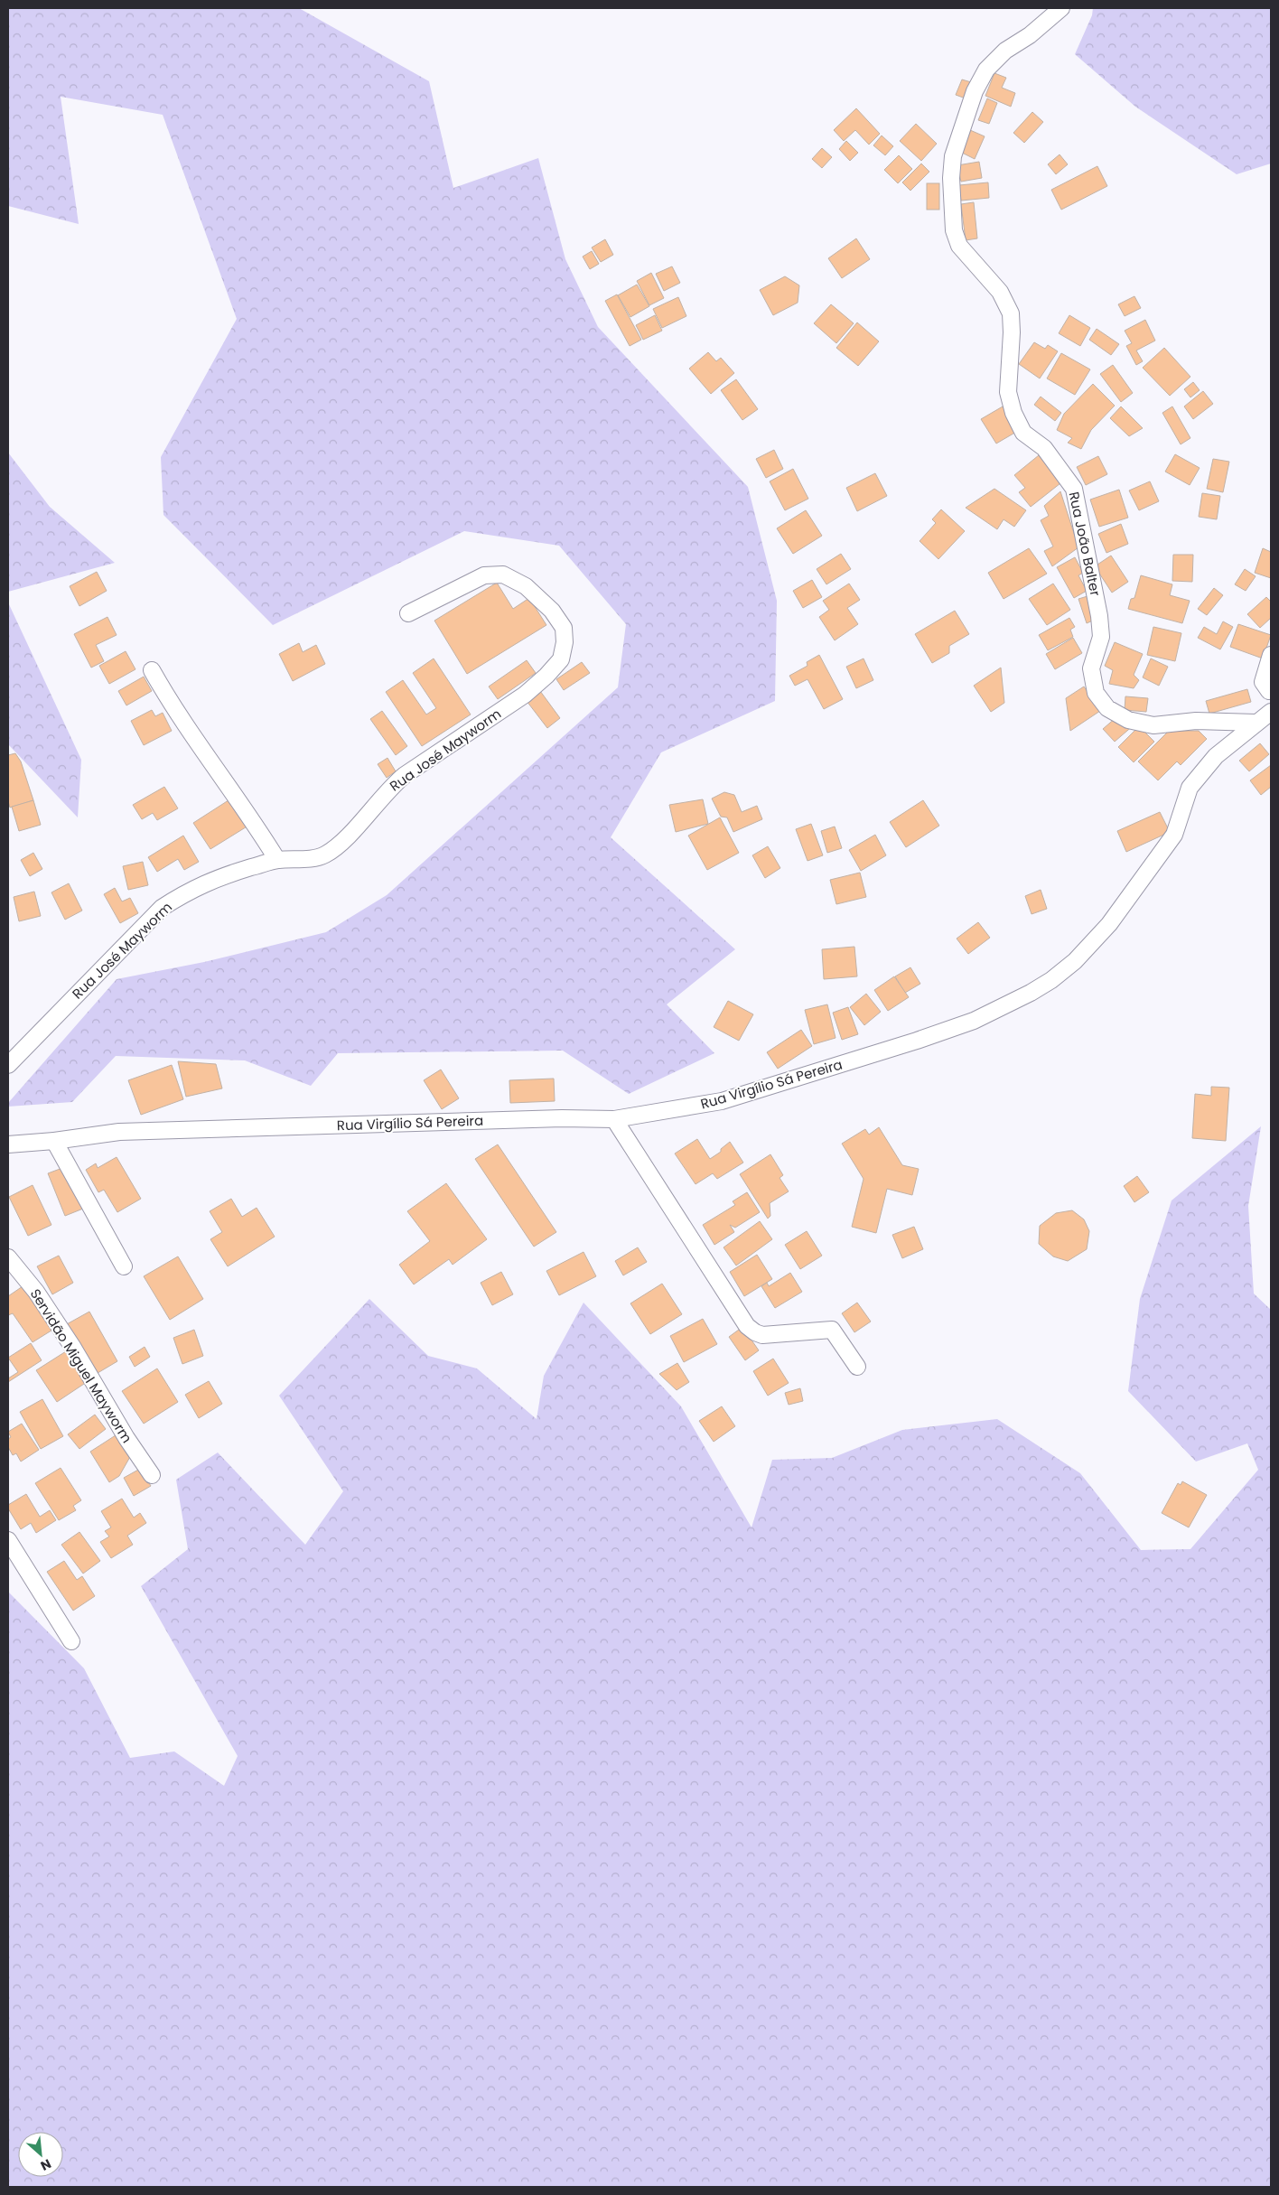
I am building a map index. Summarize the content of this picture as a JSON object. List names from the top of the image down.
{
  "streets": {
    "street": [
      "Rua João Balter",
      "Rua José Mayworm",
      "Rua Virgílio Sá Pereira",
      "Servidão Miguel Mayworm"
    ]
  },
  "crossings": [
    ["Rua João Balter", "Rua Virgílio Sá Pereira"]
  ],
  "north": "bottom right"
}
